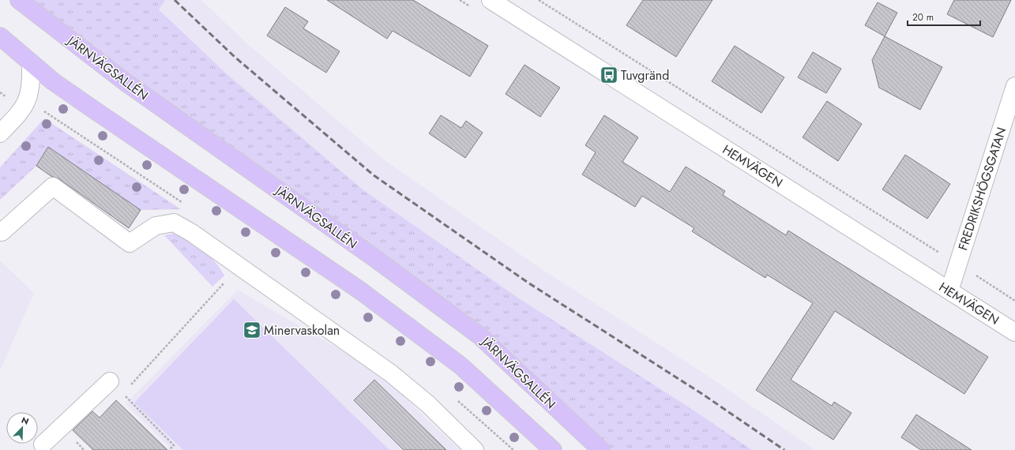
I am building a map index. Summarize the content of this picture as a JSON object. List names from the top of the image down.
{
  "streets": {
    "main road": ["JÄRNVÄGSALLÉN"],
    "street": ["HEMVÄGEN", "FREDRIKSHÖGSGATAN"]
  },
  "crossings": [
    ["HEMVÄGEN", "FREDRIKSHÖGSGATAN"]
  ],
  "places": {
    "bus stop": ["Tuvgränd"],
    "school or university": ["Minervaskolan"]
  },
  "scale_bar": "20 m",
  "north": "top right"
}
